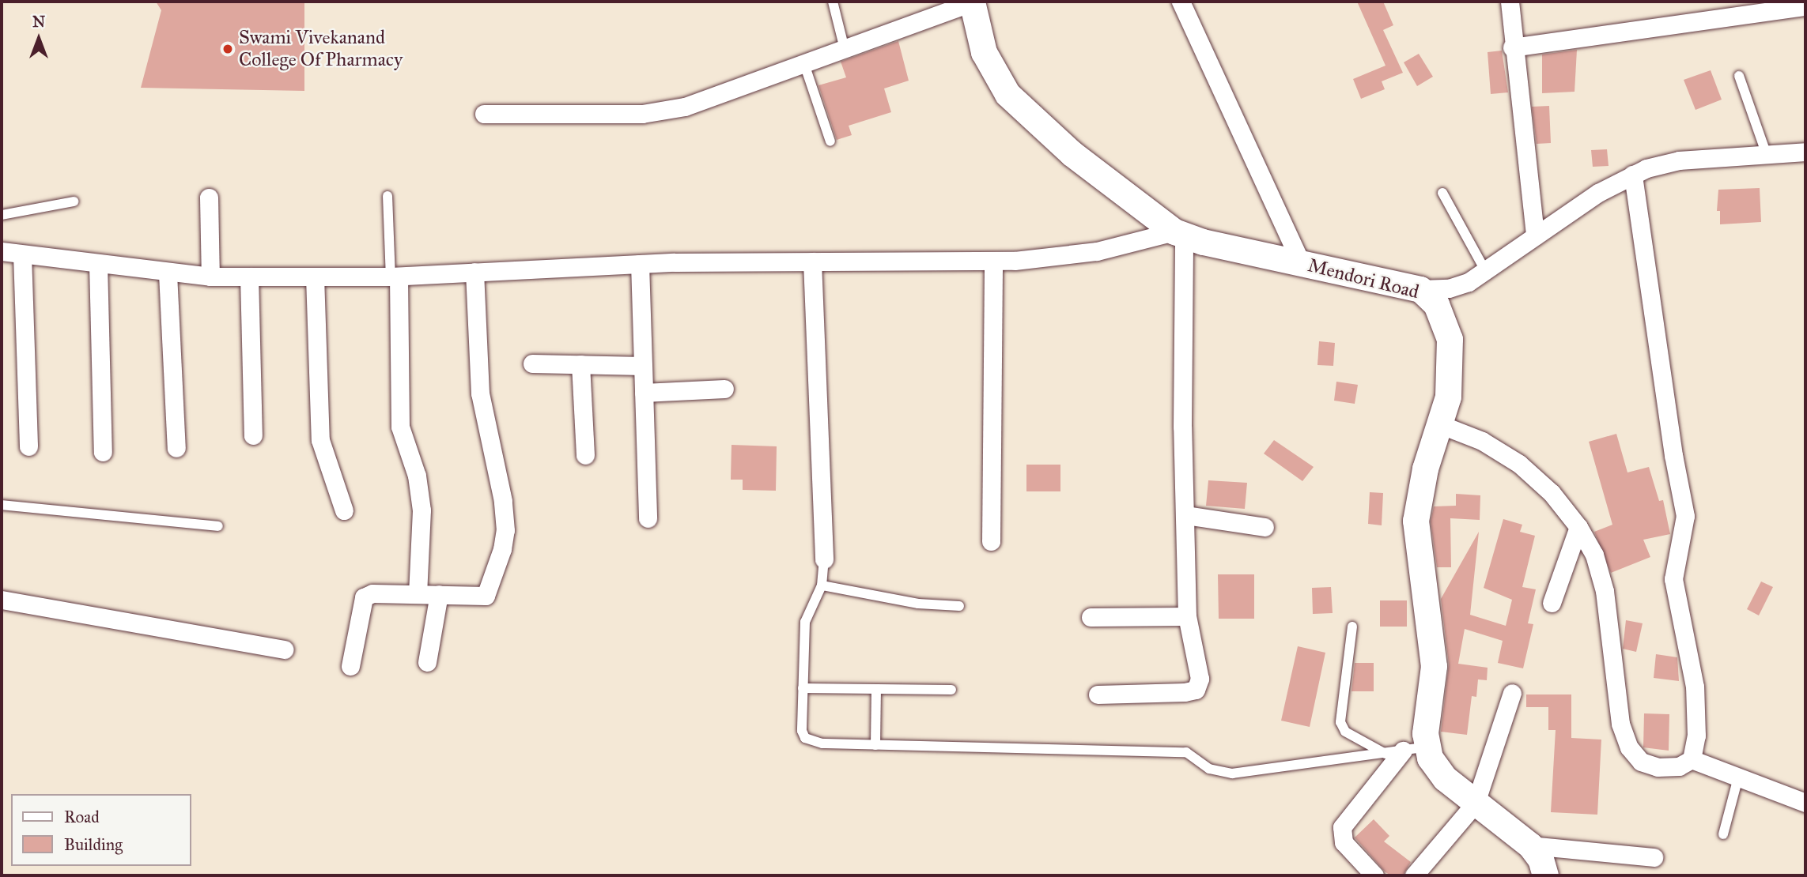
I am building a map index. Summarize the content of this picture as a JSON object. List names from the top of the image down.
{
  "streets": {
    "main road": ["Mendori Road"]
  },
  "places": ["Swami Vivekanand College Of Pharmacy"],
  "legend": ["Road", "Building"],
  "north": "top"
}
